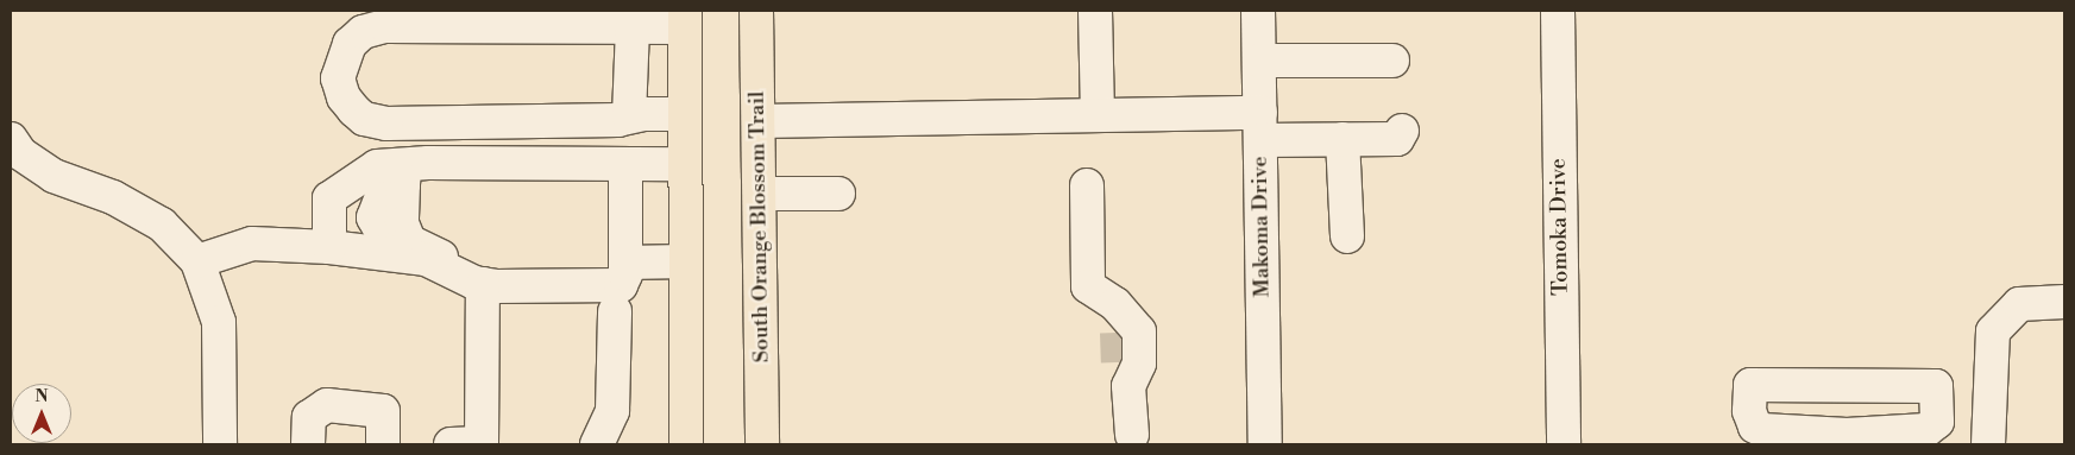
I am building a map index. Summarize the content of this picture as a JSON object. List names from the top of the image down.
{
  "streets": {
    "main road": ["South Orange Blossom Trail"],
    "street": ["Makoma Drive", "Tomoka Drive"]
  },
  "north": "top"
}
